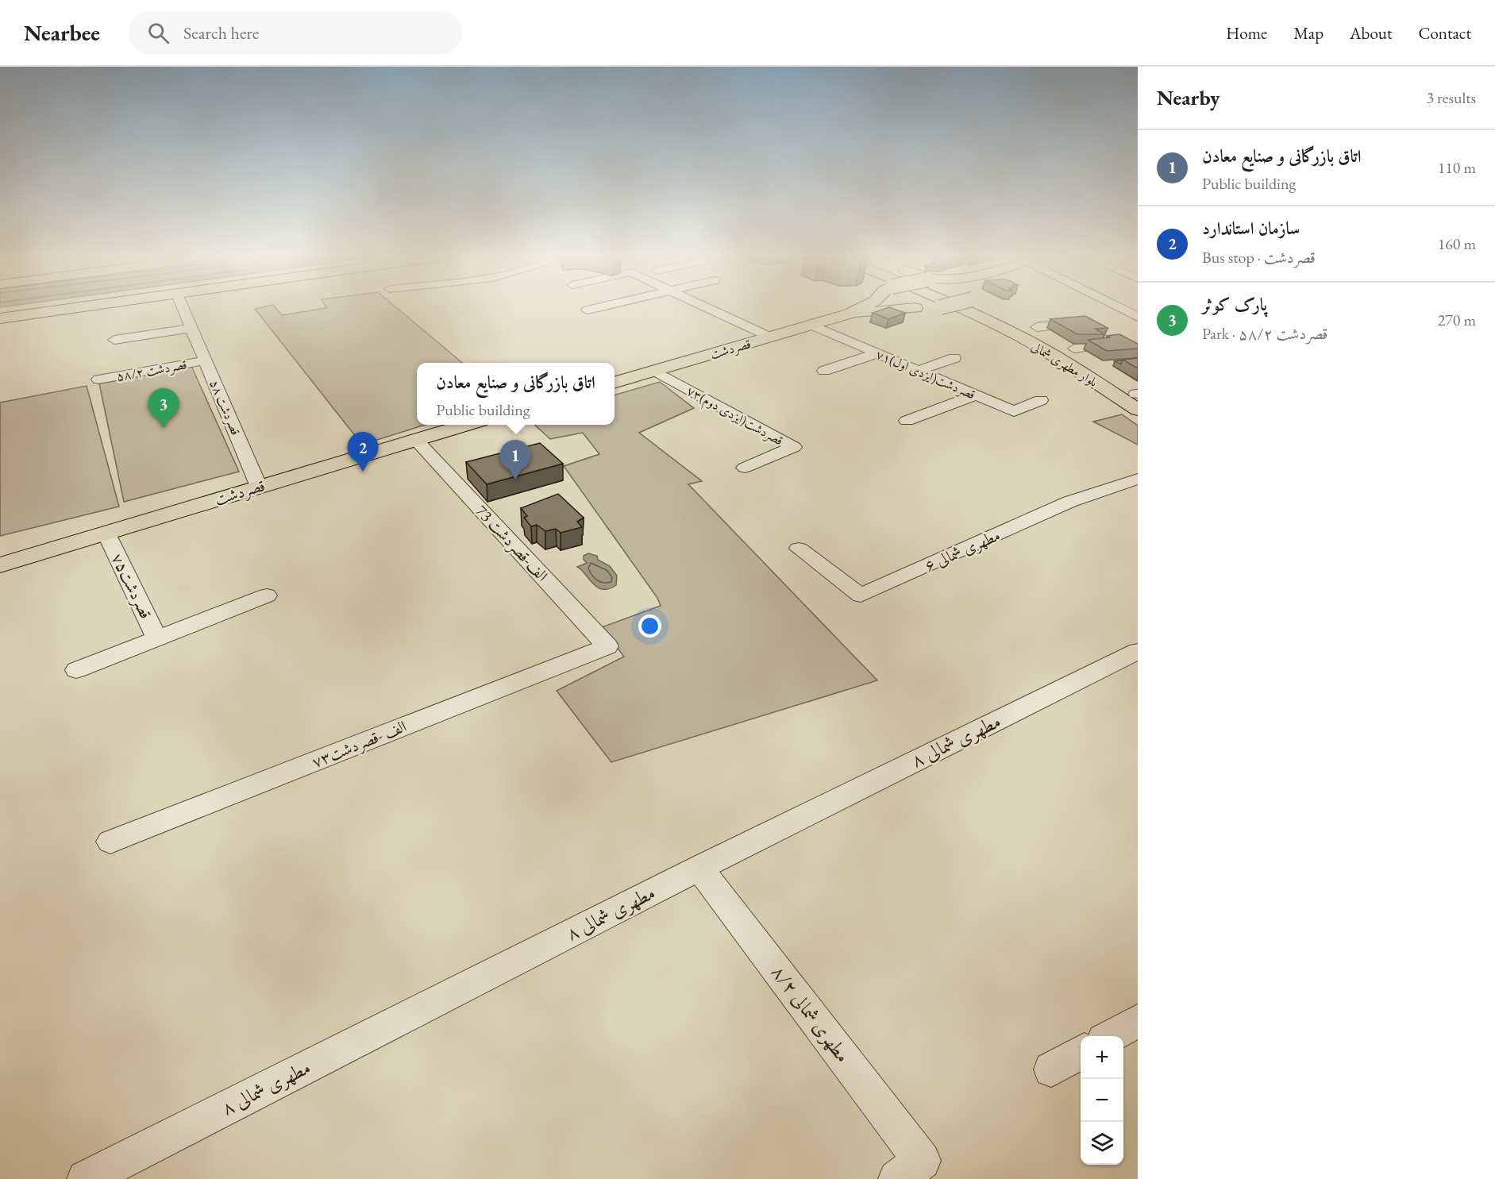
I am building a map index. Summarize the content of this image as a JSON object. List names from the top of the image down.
{
  "streets": {
    "main road": ["قصردشت", "بلوار مطهرى شمالى"],
    "street": [
      "۵۸/۲ قصردشت",
      "۷۱قصردشت(ایزدی اول)",
      "قصردشت ۵۸",
      "۷۳قصردشت(ایزدی دوم)",
      "73 الف-قصردشت",
      "۶ مطهری شمالی",
      "قصردشت۷۵",
      "۸ مطهری شمالی",
      "الف -قصردشت۷۳",
      "۸/۲ مطهری شمالی"
    ]
  },
  "crossings": [
    ["قصردشت", "۷۱قصردشت(ایزدی اول)"],
    ["قصردشت", "قصردشت ۵۸"],
    ["قصردشت", "۷۳قصردشت(ایزدی دوم)"],
    ["قصردشت", "73 الف-قصردشت"],
    ["قصردشت", "قصردشت۷۵"],
    ["۵۸/۲ قصردشت", "قصردشت ۵۸"],
    ["73 الف-قصردشت", "الف -قصردشت۷۳"],
    ["۸ مطهری شمالی", "۸/۲ مطهری شمالی"]
  ],
  "page": {
    "header": "Nearbee",
    "search": "Search here",
    "nav": [
      "Home",
      "Map",
      "About",
      "Contact"
    ],
    "heading": ["Nearby", "3 results"],
    "list": [
      {
        "mark": "1",
        "name": "اتاق بازرگانی و صنایع معادن",
        "note": "Public building",
        "value": "110 m"
      },
      {
        "mark": "2",
        "name": "سازمان استاندارد",
        "note": "Bus stop · قصردشت",
        "value": "160 m"
      },
      {
        "mark": "3",
        "name": "پارک کوثر",
        "note": "Park · ۵۸/۲ قصردشت",
        "value": "270 m"
      }
    ],
    "popup": ["اتاق بازرگانی و صنایع معادن", "Public building"],
    "pins": ["3", "2", "1"],
    "map_buttons": ["+", "−"]
  }
}
